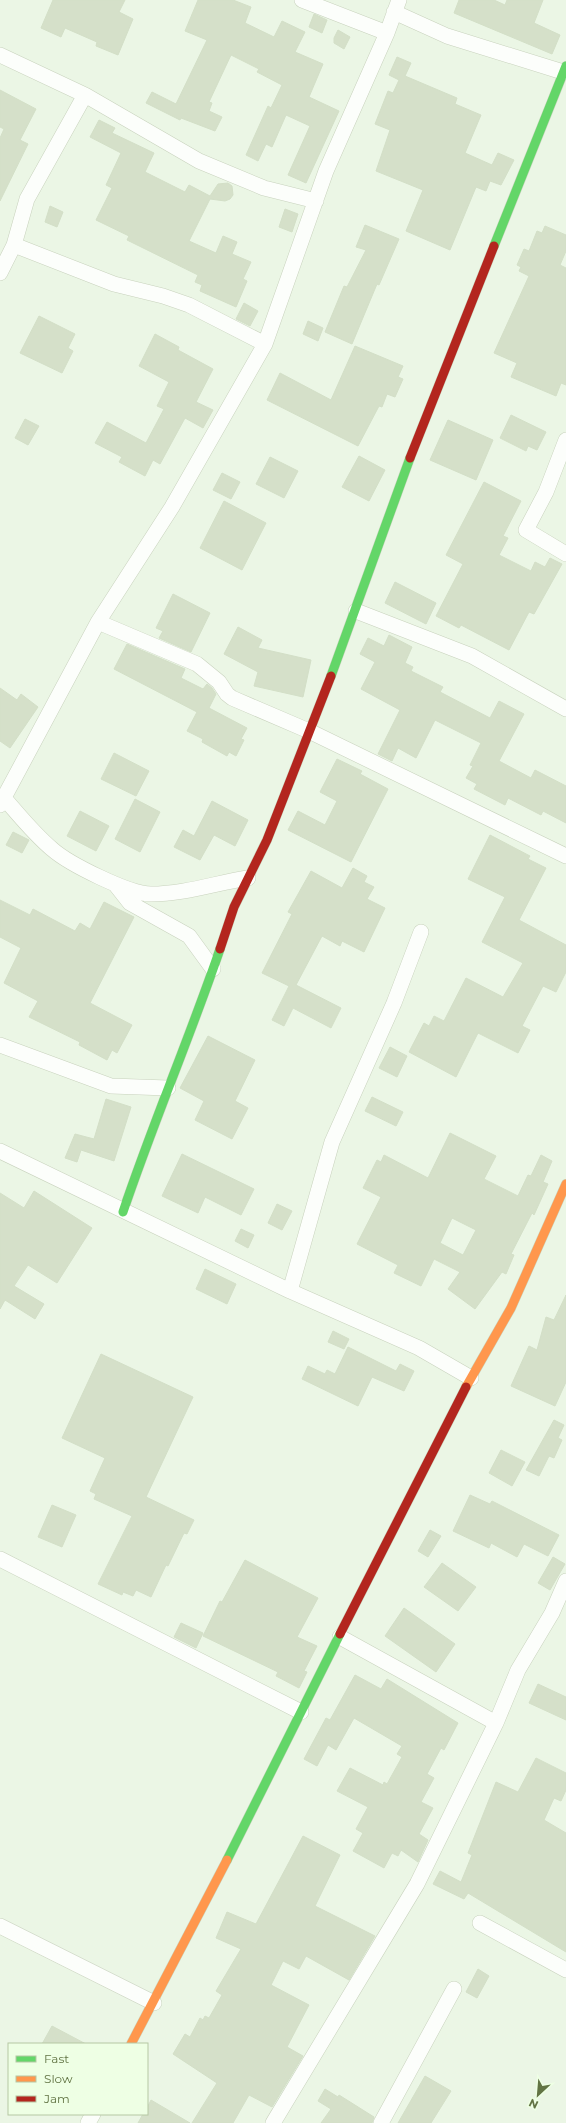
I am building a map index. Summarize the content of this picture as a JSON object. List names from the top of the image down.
{
  "legend": ["Fast", "Slow", "Jam"],
  "north": "bottom left"
}
